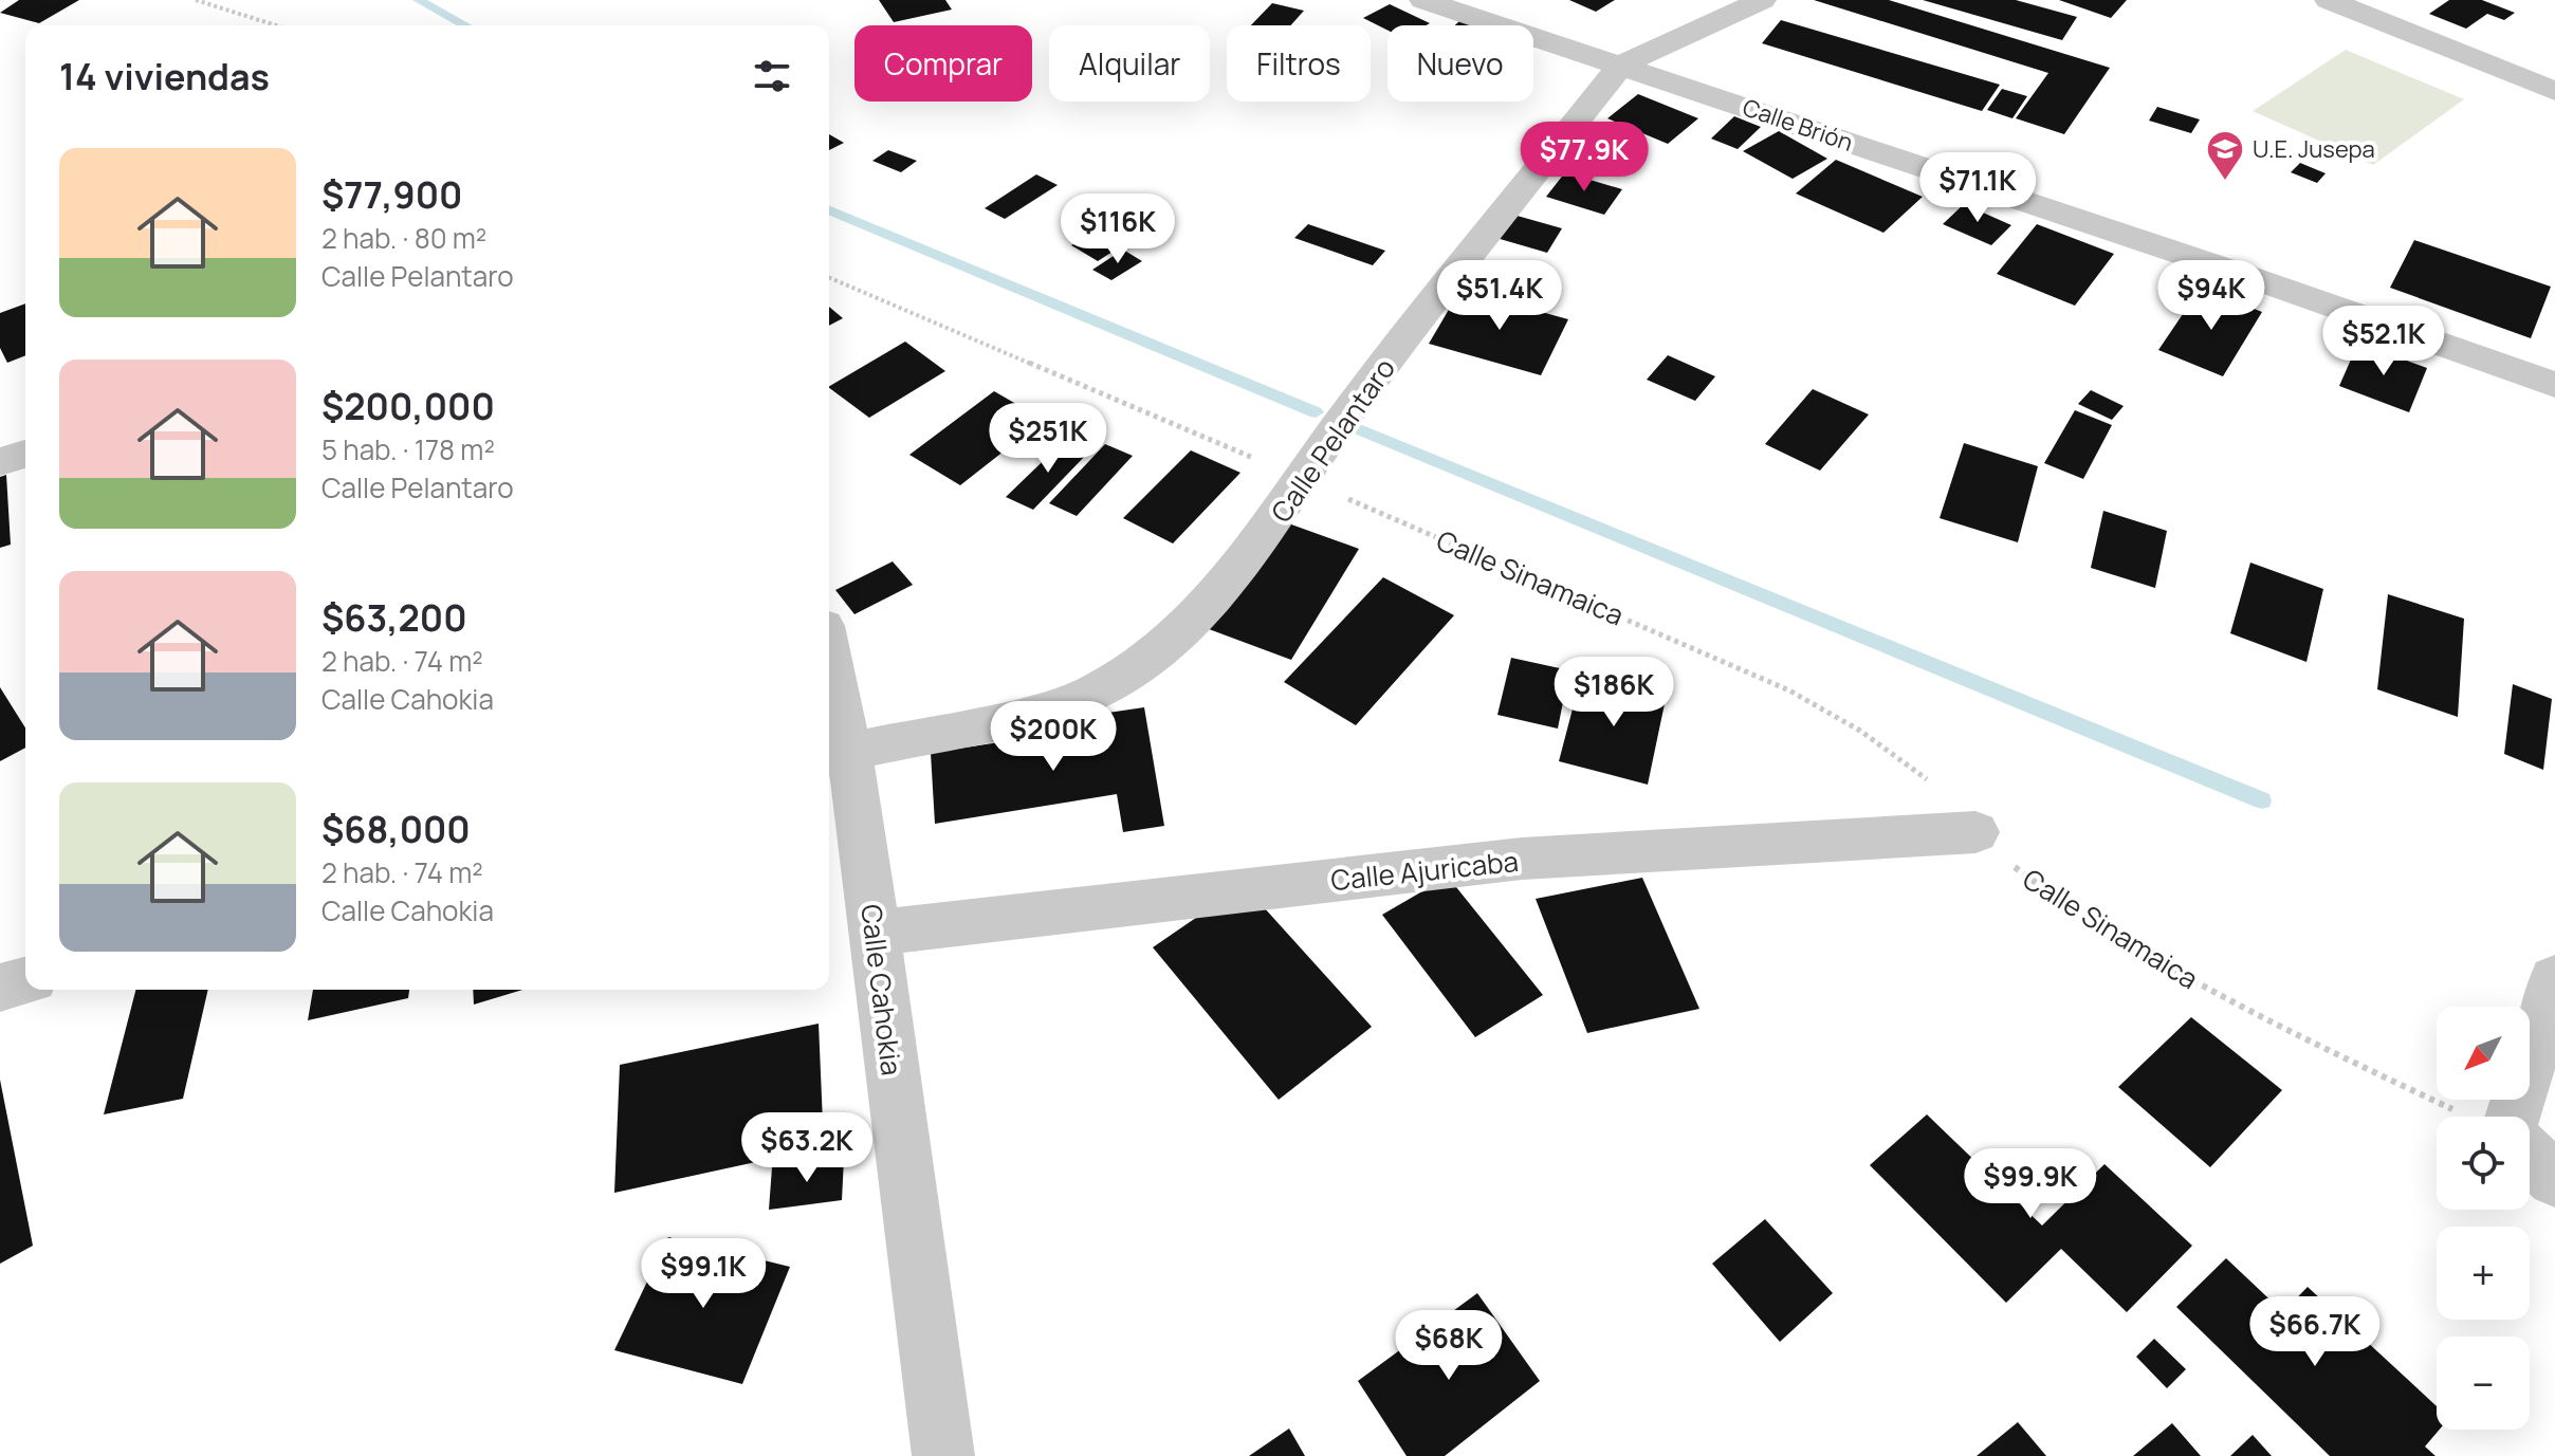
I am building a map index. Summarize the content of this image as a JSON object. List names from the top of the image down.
{
  "streets": {
    "street": [
      "Calle Brión",
      "Calle Pelantaro",
      "Calle Ajuricaba",
      "Calle Cahokia"
    ],
    "path": ["Calle Sinamaica"]
  },
  "crossings": [
    ["Calle Brión", "Calle Pelantaro"],
    ["Calle Pelantaro", "Calle Sinamaica"],
    ["Calle Pelantaro", "Calle Cahokia"],
    ["Calle Sinamaica", "Calle Ajuricaba"],
    ["Calle Ajuricaba", "Calle Cahokia"]
  ],
  "places": {
    "school or university": ["U.E. Jusepa"]
  },
  "north": "bottom left",
  "page": {
    "chip": [
      "Comprar",
      "Alquilar",
      "Filtros",
      "Nuevo"
    ],
    "heading": "14 viviendas",
    "price": [
      "$77.9K",
      "$71.1K",
      "$116K",
      "$51.4K",
      "$94K",
      "$52.1K",
      "$251K",
      "$186K",
      "$200K",
      "$63.2K",
      "$99.9K",
      "$99.1K",
      "$66.7K",
      "$68K"
    ],
    "list": [
      {
        "name": "$77,900",
        "note": "2 hab. · 80 m² · Calle Pelantaro"
      },
      {
        "name": "$200,000",
        "note": "5 hab. · 178 m² · Calle Pelantaro"
      },
      {
        "name": "$63,200",
        "note": "2 hab. · 74 m² · Calle Cahokia"
      },
      {
        "name": "$68,000",
        "note": "2 hab. · 74 m² · Calle Cahokia"
      }
    ],
    "map_buttons": ["+", "−"]
  }
}
